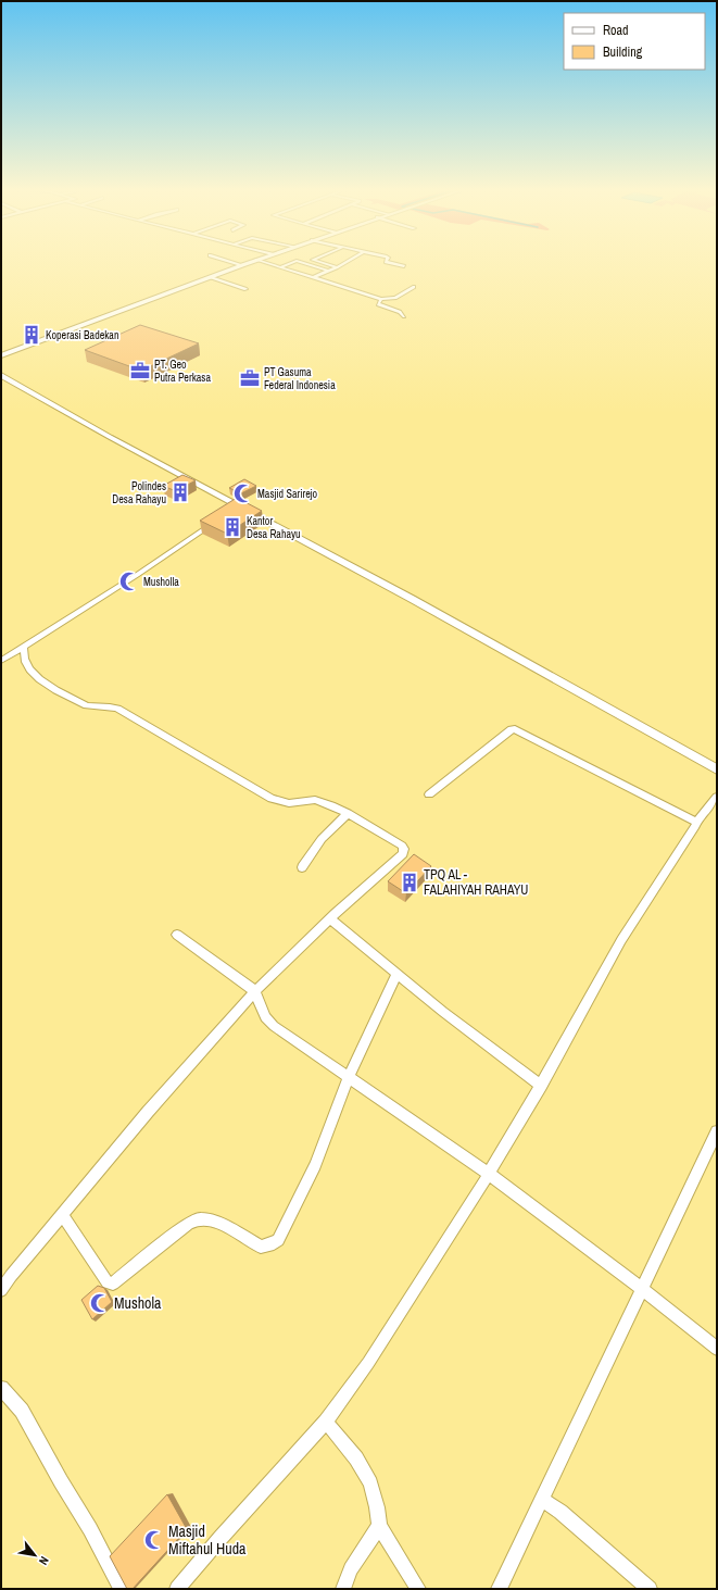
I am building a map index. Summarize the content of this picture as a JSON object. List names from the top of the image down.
{
  "places": {
    "building": [
      "Koperasi Badekan",
      "Polindes Desa Rahayu",
      "Kantor Desa Rahayu",
      "TPQ AL - FALAHIYAH RAHAYU"
    ],
    "office": ["PT. Geo Putra Perkasa", "PT Gasuma Federal Indonesia"],
    "mosque": [
      "Masjid Sarirejo",
      "Musholla",
      "Mushola",
      "Masjid Miftahul Huda"
    ]
  },
  "legend": ["Road", "Building"],
  "north": "bottom right"
}
